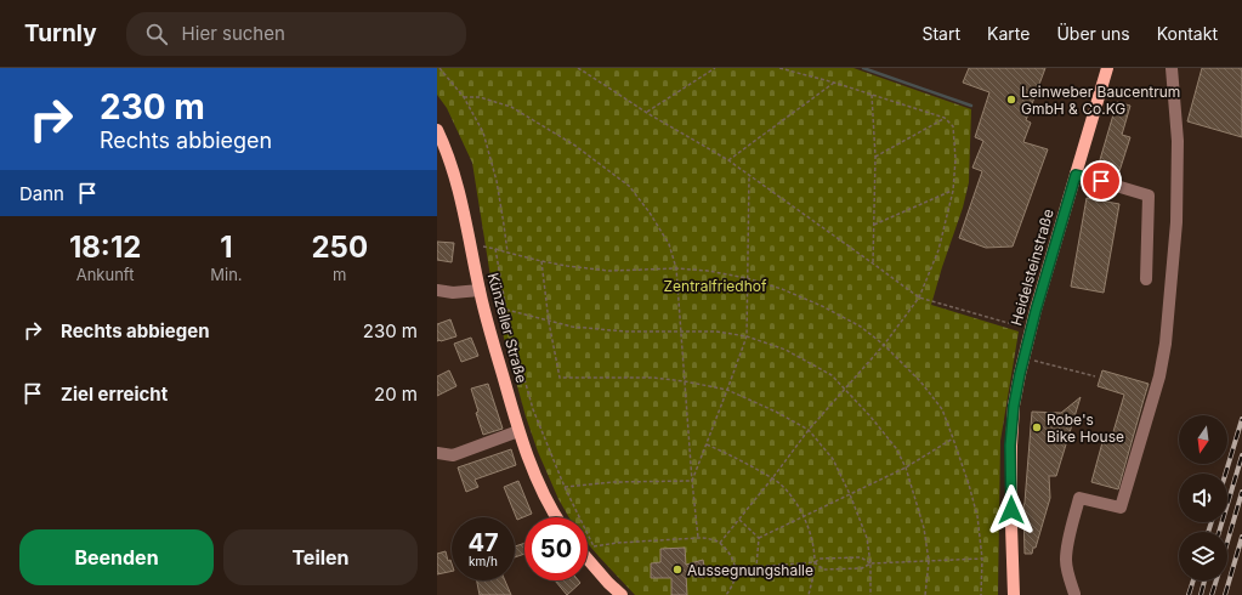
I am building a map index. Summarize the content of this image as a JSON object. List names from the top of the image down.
{
  "streets": {
    "main road": ["Heidelsteinstraße", "Künzeller Straße"]
  },
  "parks": ["Zentralfriedhof"],
  "places": ["Leinweber Baucentrum GmbH & Co.KG", "Robe's Bike House", "Aussegnungshalle"],
  "north": "bottom",
  "page": {
    "header": "Turnly",
    "search": "Hier suchen",
    "nav": [
      "Start",
      "Karte",
      "Über uns",
      "Kontakt"
    ],
    "turn": ["230 m", "Rechts abbiegen"],
    "then": "Dann",
    "eta": [
      "18:12",
      "Ankunft",
      "1",
      "Min.",
      "250",
      "m"
    ],
    "list": [
      {
        "name": "Rechts abbiegen",
        "value": "230 m"
      },
      {
        "name": "Ziel erreicht",
        "value": "20 m"
      }
    ],
    "speed": "47 km/h",
    "limit": "50",
    "buttons": ["Beenden", "Teilen"]
  }
}
